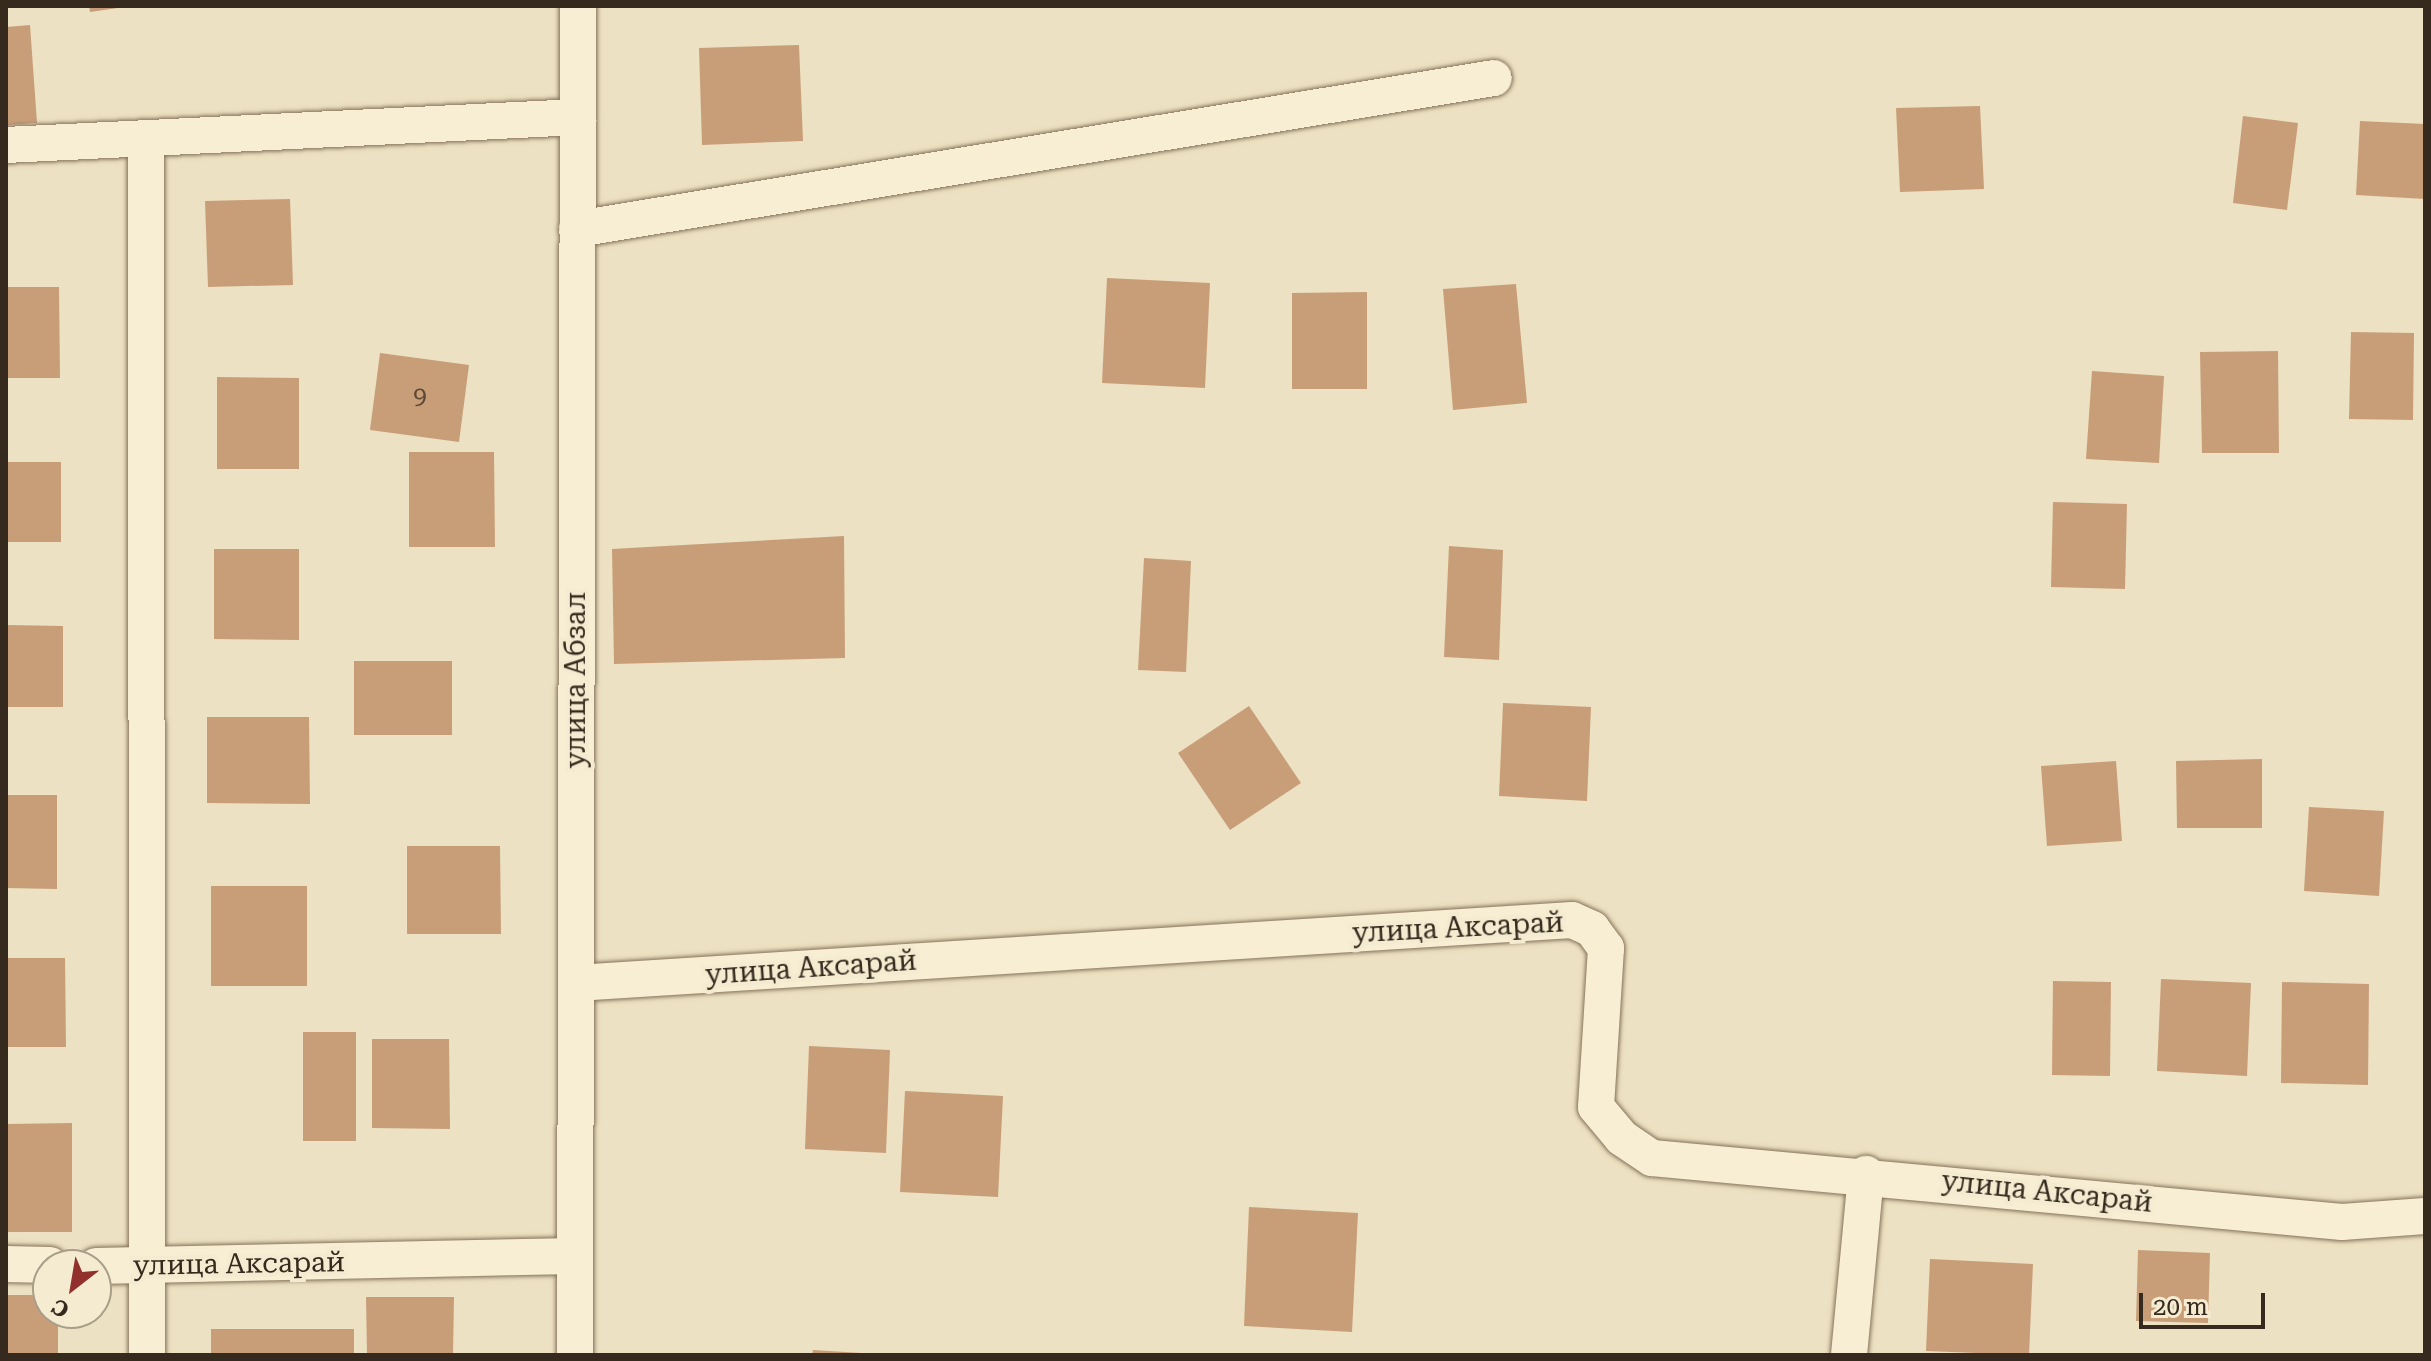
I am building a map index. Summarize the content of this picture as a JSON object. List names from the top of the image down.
{
  "streets": {
    "street": ["улица Абзал", "улица Аксарай"]
  },
  "crossings": [
    ["улица Абзал", "улица Аксарай"]
  ],
  "house_numbers": ["9"],
  "scale_bar": "20 m",
  "north": "bottom left"
}
